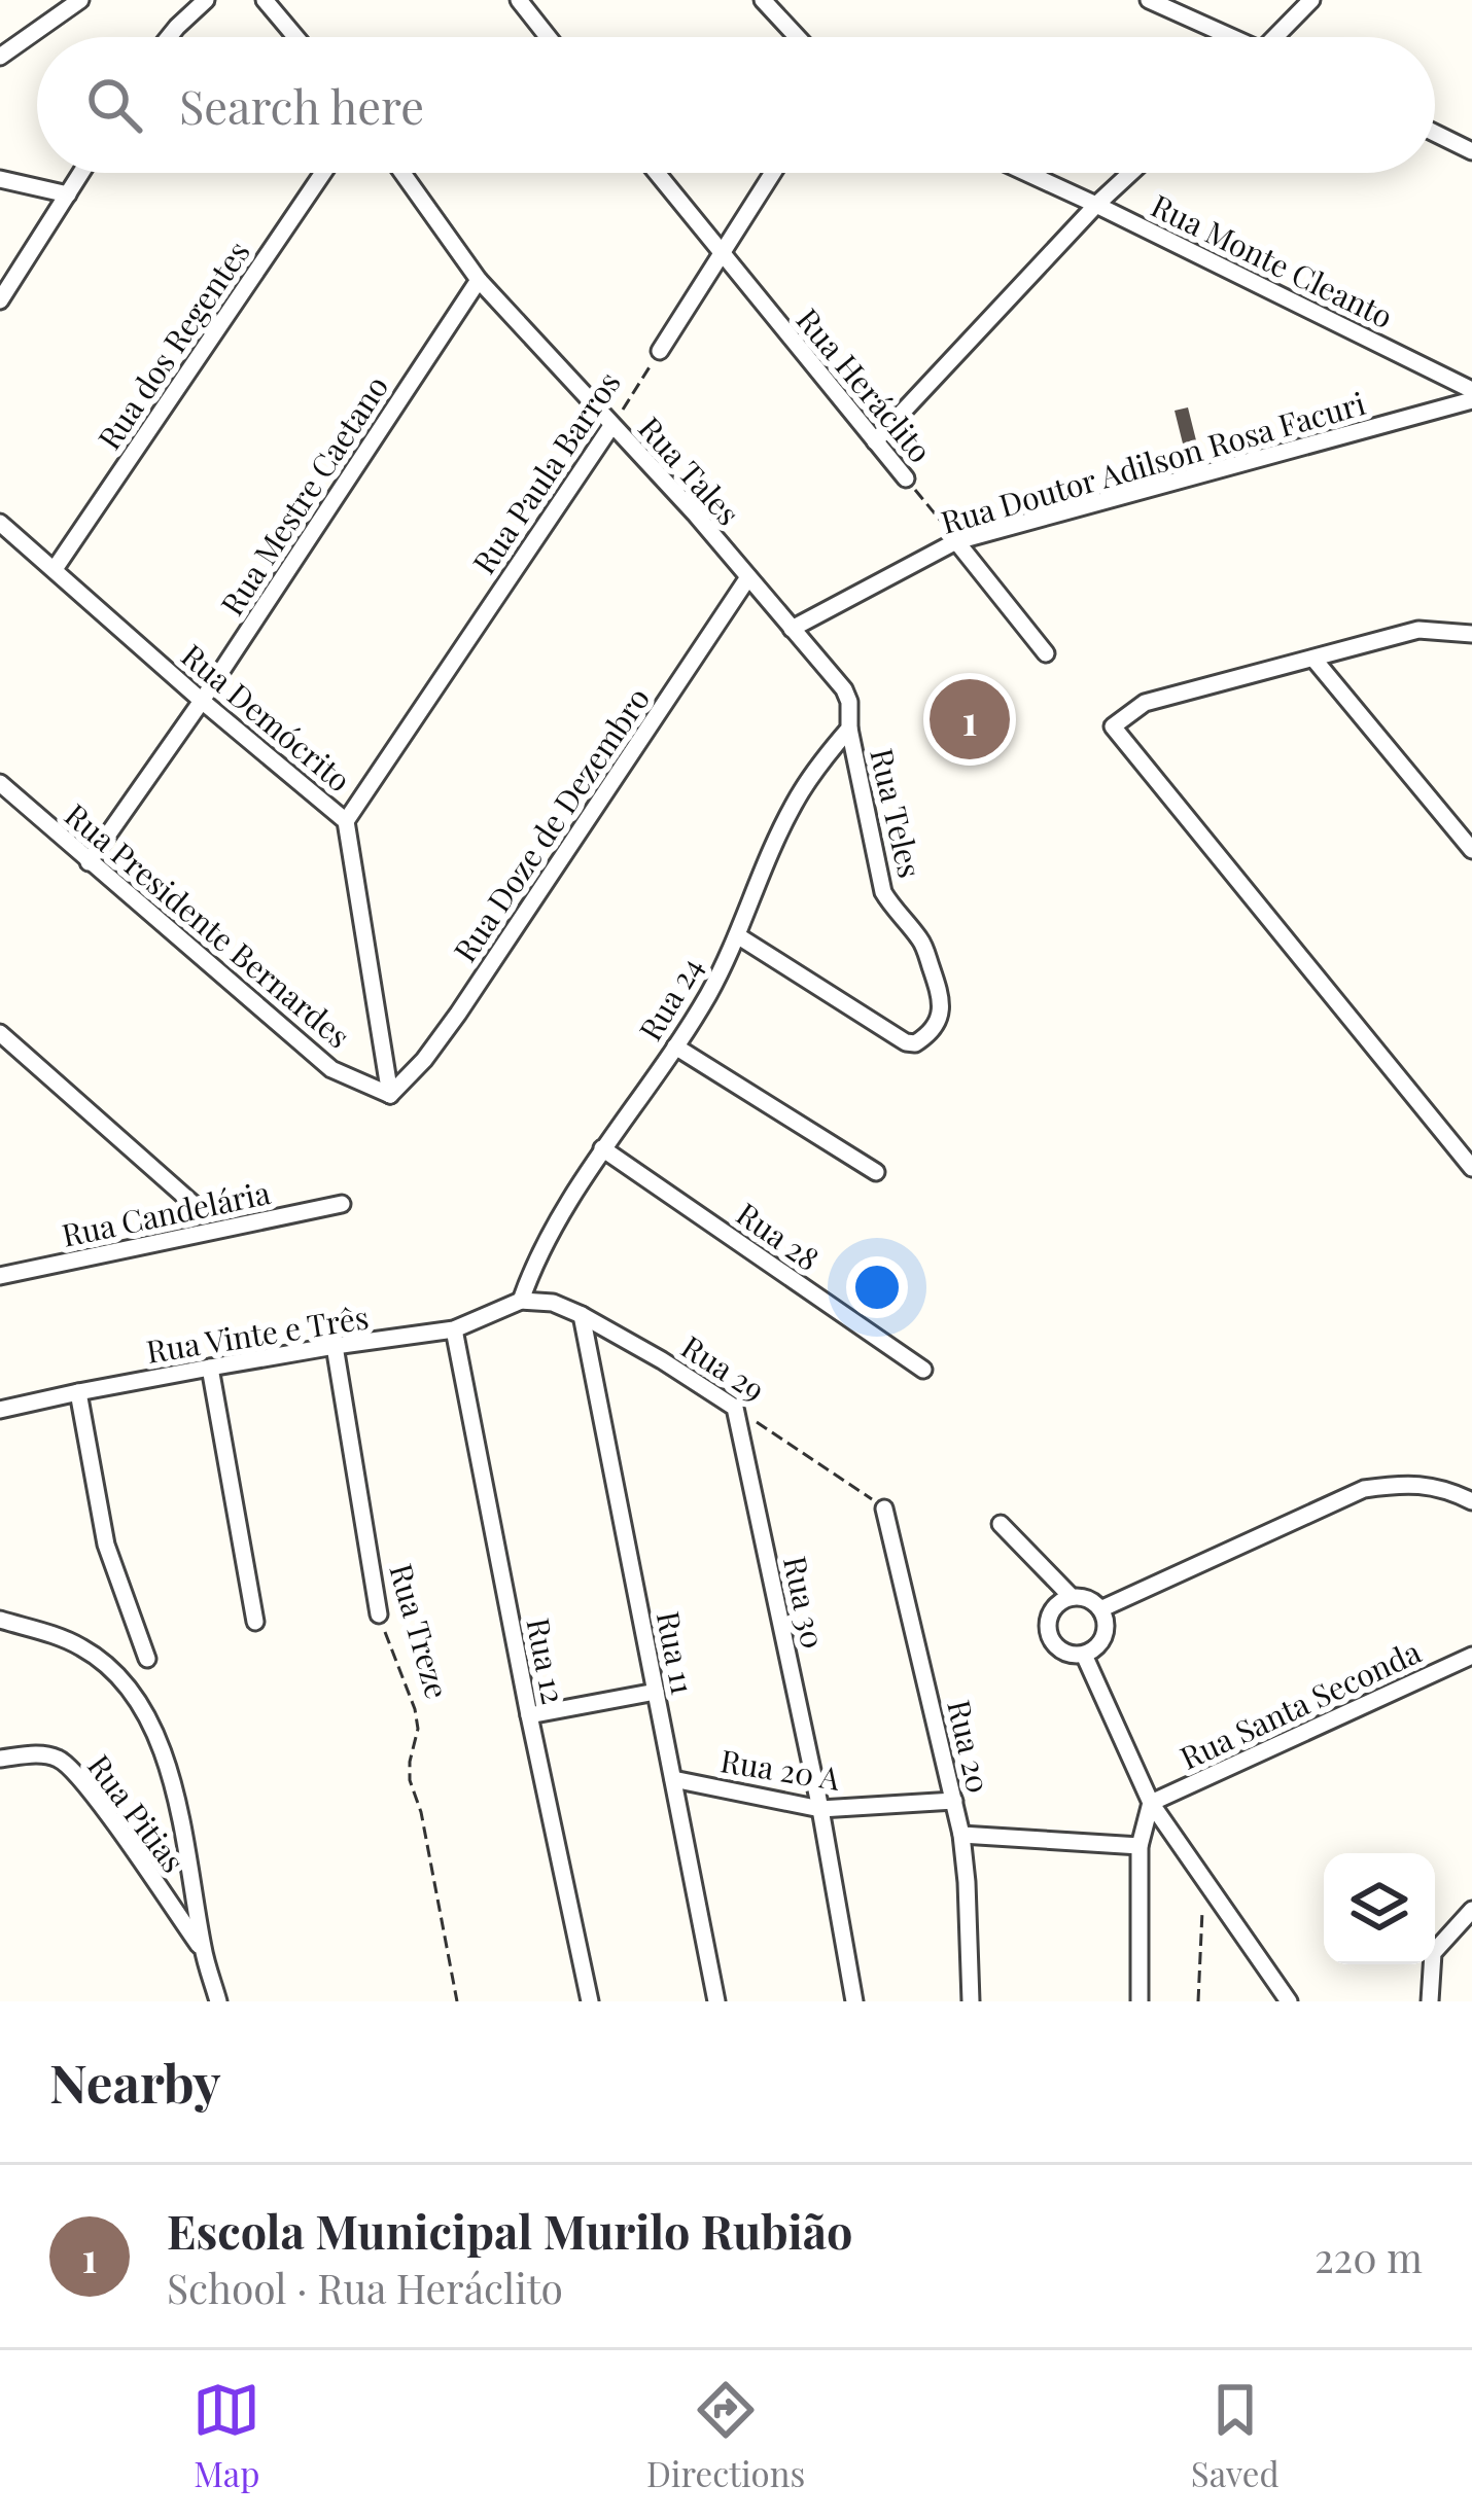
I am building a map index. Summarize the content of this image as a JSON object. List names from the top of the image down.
{
  "streets": {
    "street": [
      "Rua Monte Cleanto",
      "Rua dos Regentes",
      "Rua Heráclito",
      "Rua Doutor Adilson Rosa Facuri",
      "Rua Tales",
      "Rua Paula Barros",
      "Rua Mestre Caetano",
      "Rua Demócrito",
      "Rua Teles",
      "Rua Doze de Dezembro",
      "Rua Presidente Bernardes",
      "Rua 24",
      "Rua Candelária",
      "Rua 28",
      "Rua Vinte e Três",
      "Rua 29",
      "Rua 30",
      "Rua Treze",
      "Rua 11",
      "Rua 12",
      "Rua Santa Seconda",
      "Rua 20",
      "Rua 20 A",
      "Rua Pitias"
    ]
  },
  "crossings": [
    ["Rua dos Regentes", "Rua Demócrito"],
    ["Rua Heráclito", "Rua Doutor Adilson Rosa Facuri"],
    ["Rua Doutor Adilson Rosa Facuri", "Rua Tales"],
    ["Rua Tales", "Rua Paula Barros"],
    ["Rua Tales", "Rua Mestre Caetano"],
    ["Rua Tales", "Rua Teles"],
    ["Rua Tales", "Rua Doze de Dezembro"],
    ["Rua Tales", "Rua 24"],
    ["Rua Paula Barros", "Rua Demócrito"],
    ["Rua Mestre Caetano", "Rua Demócrito"],
    ["Rua Mestre Caetano", "Rua Presidente Bernardes"],
    ["Rua Demócrito", "Rua Doze de Dezembro"],
    ["Rua Demócrito", "Rua Presidente Bernardes"],
    ["Rua Teles", "Rua 24"],
    ["Rua Doze de Dezembro", "Rua Presidente Bernardes"],
    ["Rua 24", "Rua 28"],
    ["Rua 24", "Rua Vinte e Três"],
    ["Rua 24", "Rua 29"],
    ["Rua Vinte e Três", "Rua 29"],
    ["Rua Vinte e Três", "Rua Treze"],
    ["Rua Vinte e Três", "Rua 12"],
    ["Rua 29", "Rua 30"],
    ["Rua 29", "Rua 11"],
    ["Rua 29", "Rua 20"],
    ["Rua 30", "Rua 20 A"],
    ["Rua 11", "Rua 20 A"],
    ["Rua 20", "Rua 20 A"]
  ],
  "page": {
    "search": "Search here",
    "pins": "1",
    "heading": "Nearby",
    "list": [
      {
        "mark": "1",
        "name": "Escola Municipal Murilo Rubião",
        "note": "School · Rua Heráclito",
        "value": "220 m"
      }
    ],
    "nav": ["Map", "Directions", "Saved"]
  }
}
